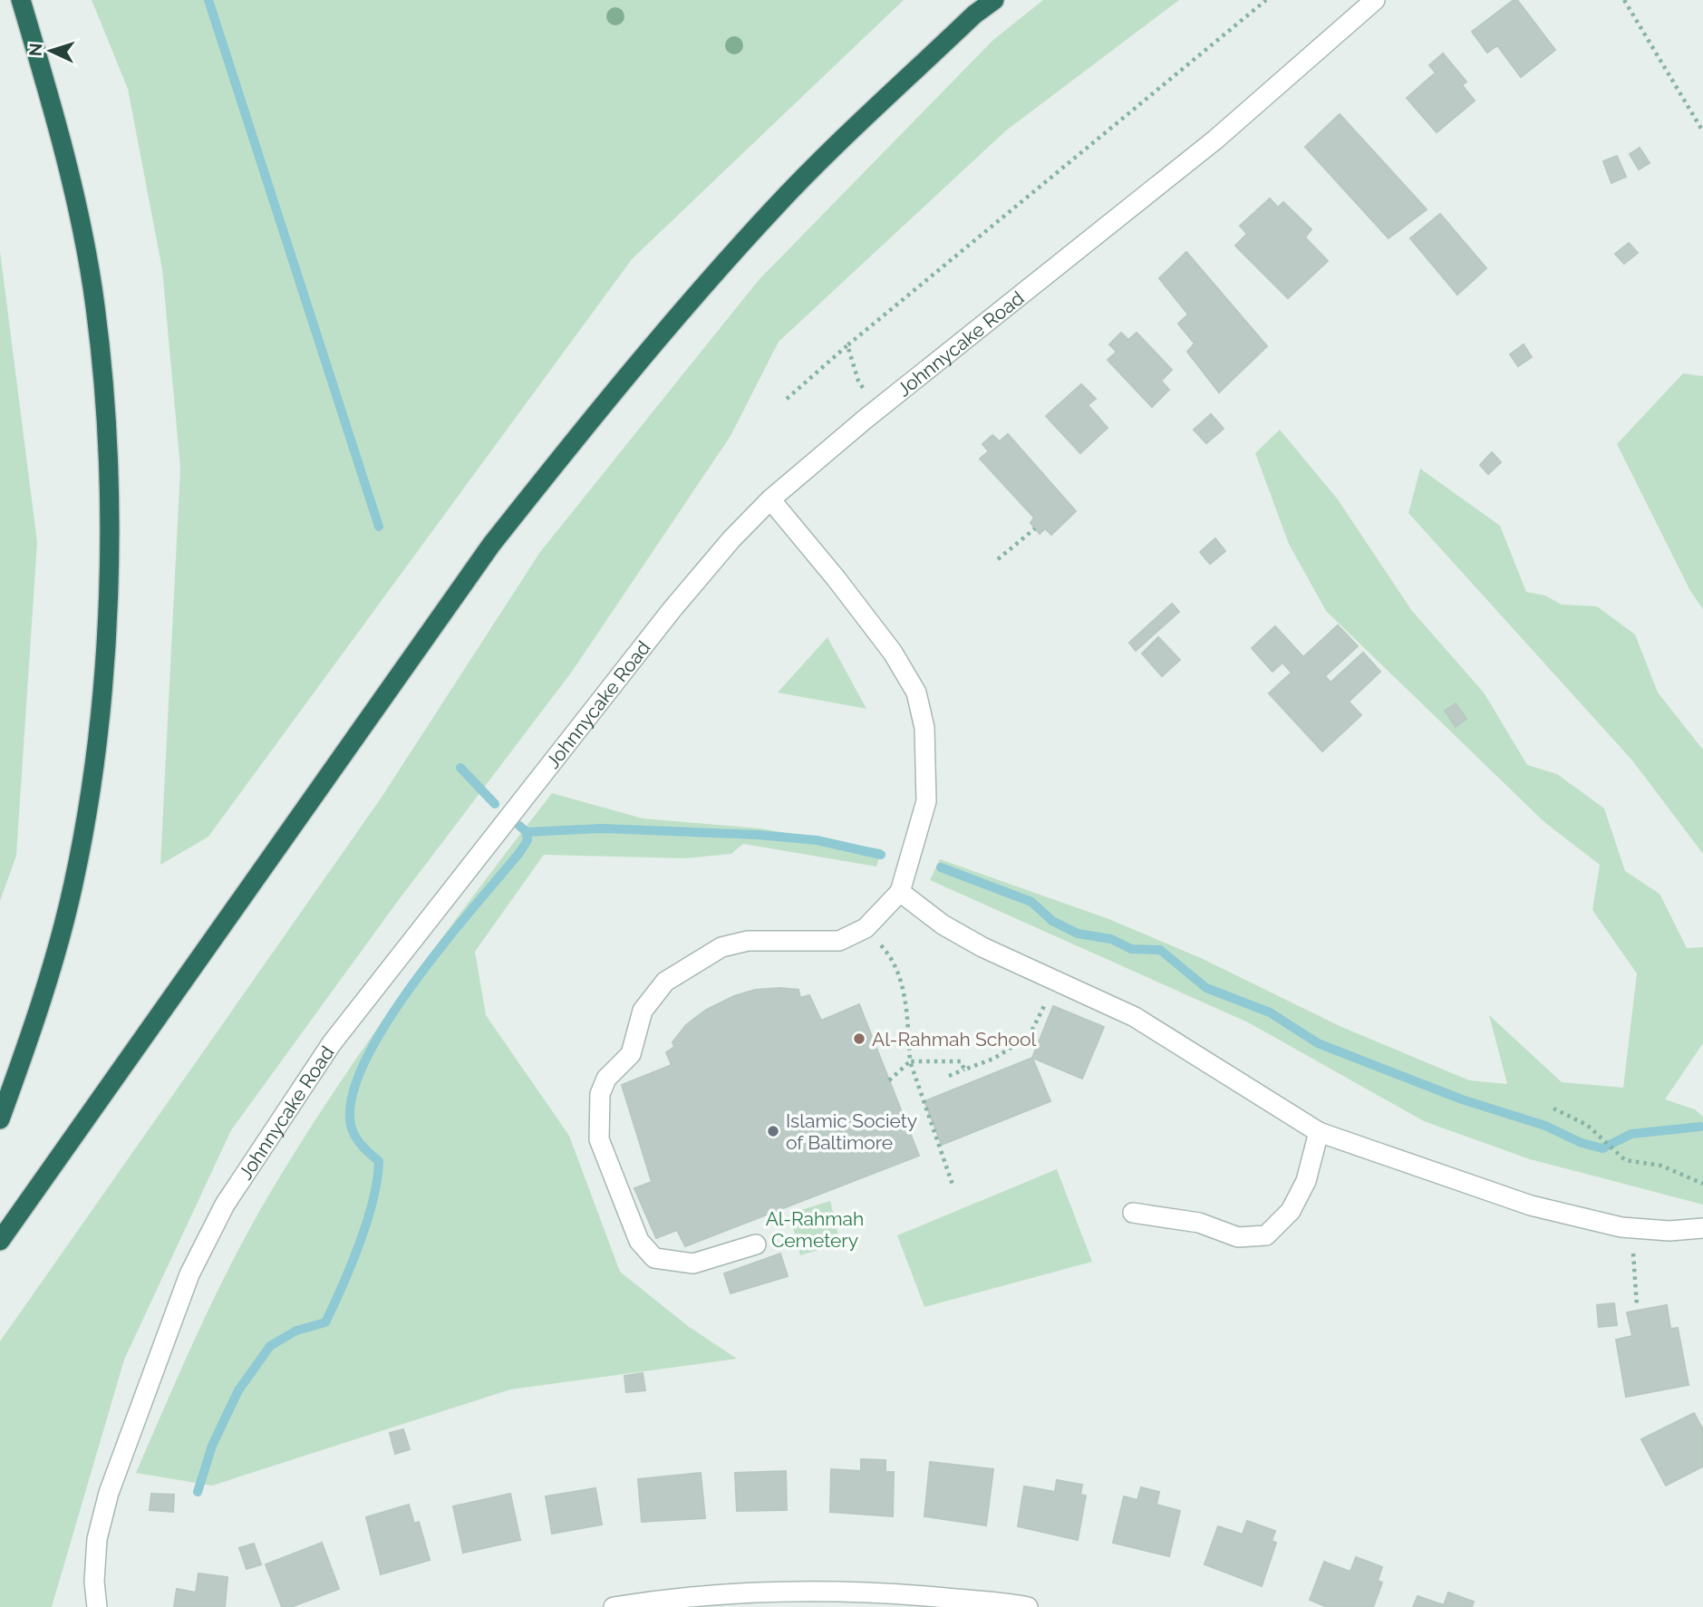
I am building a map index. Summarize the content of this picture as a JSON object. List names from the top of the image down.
{
  "streets": {
    "street": ["Johnnycake Road"]
  },
  "parks": ["Al-Rahmah Cemetery"],
  "places": ["Al-Rahmah School", "Islamic Society of Baltimore"],
  "north": "left"
}
